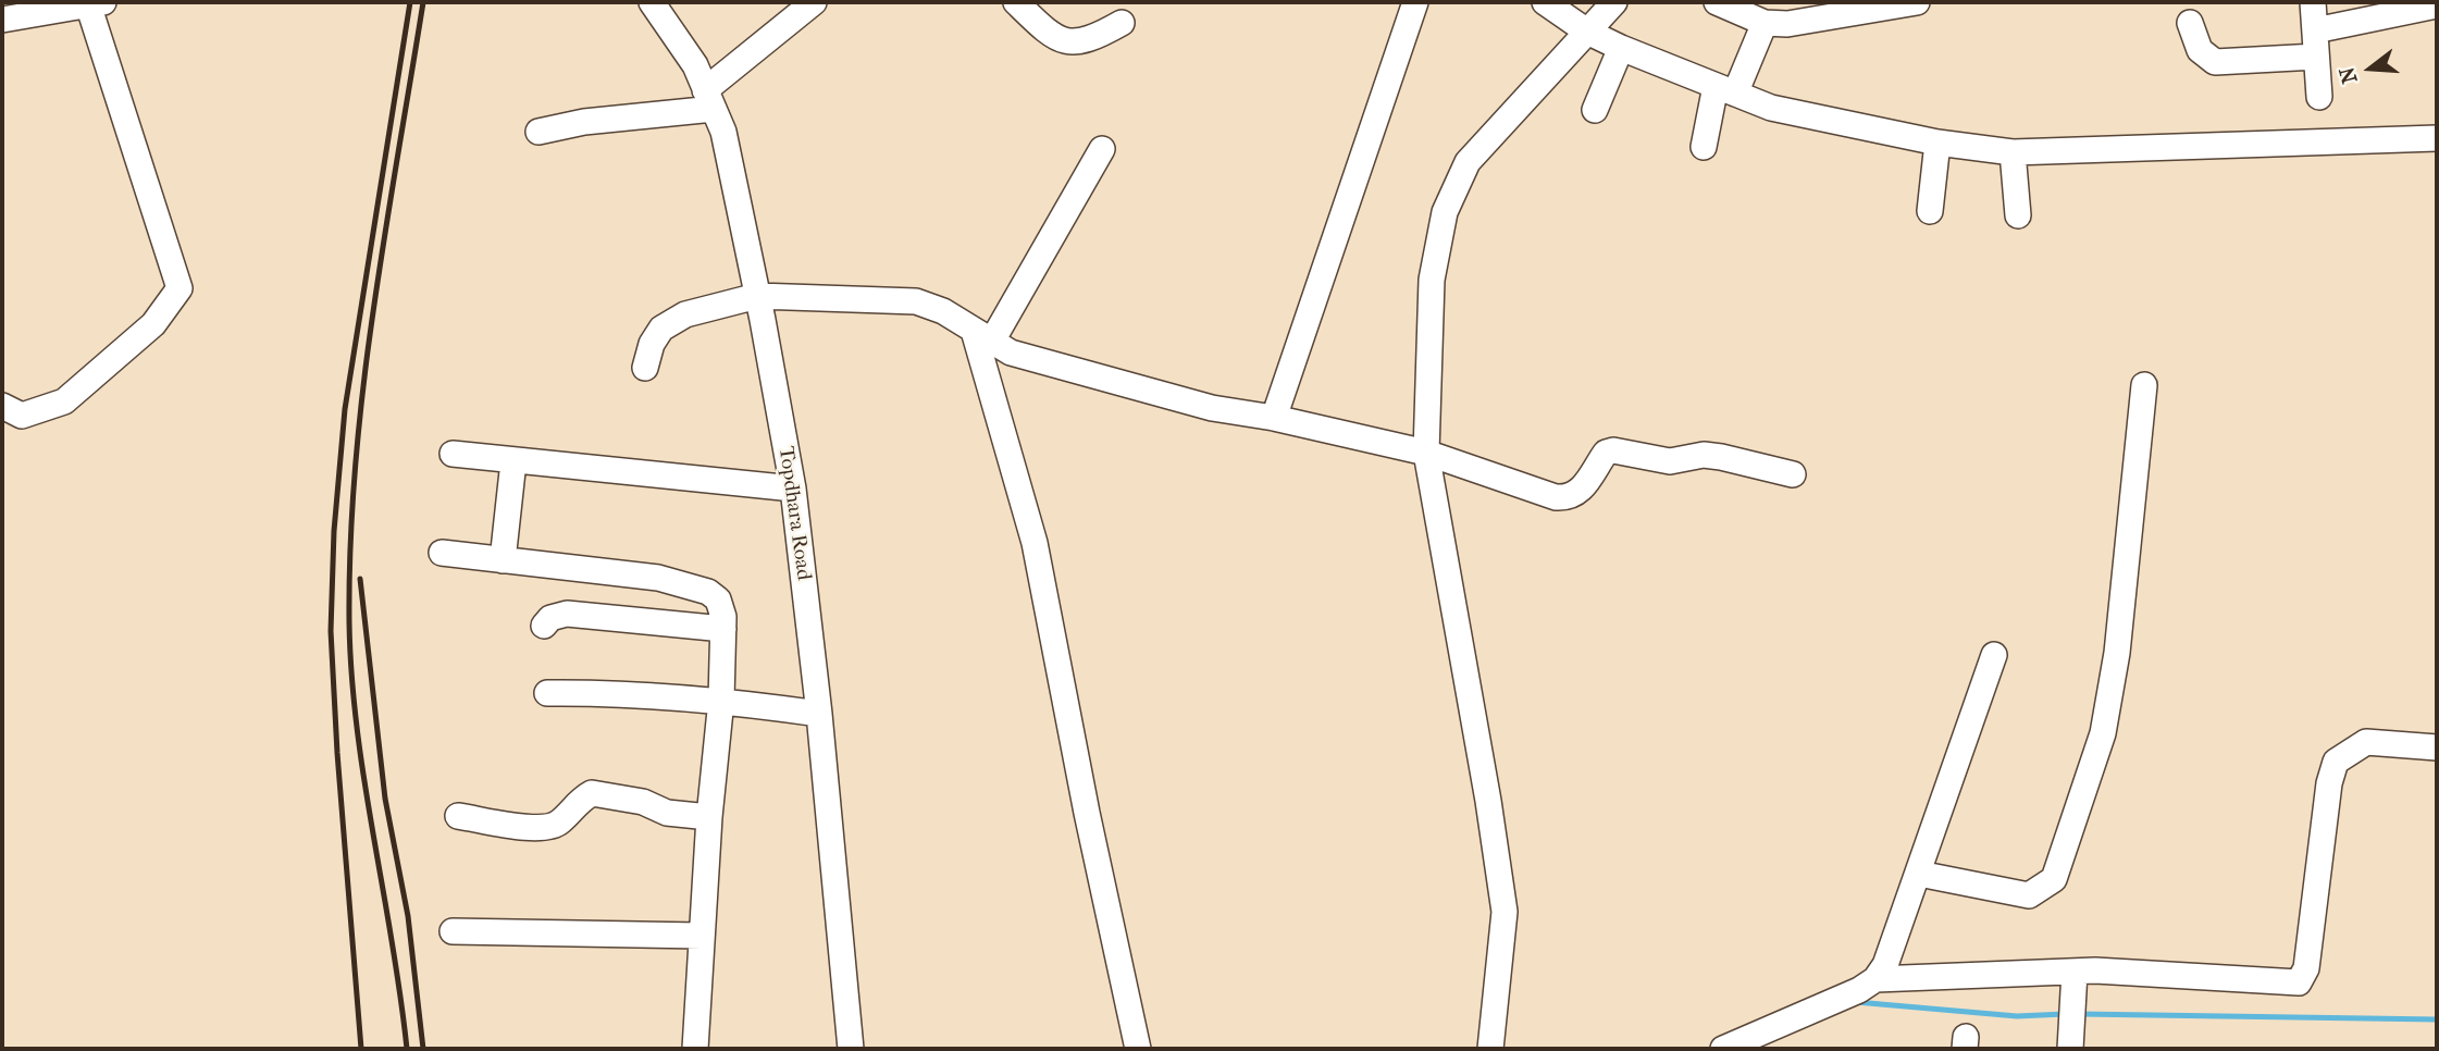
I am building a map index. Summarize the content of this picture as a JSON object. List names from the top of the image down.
{
  "streets": {
    "street": ["Topdhara Road"]
  },
  "north": "left"
}
